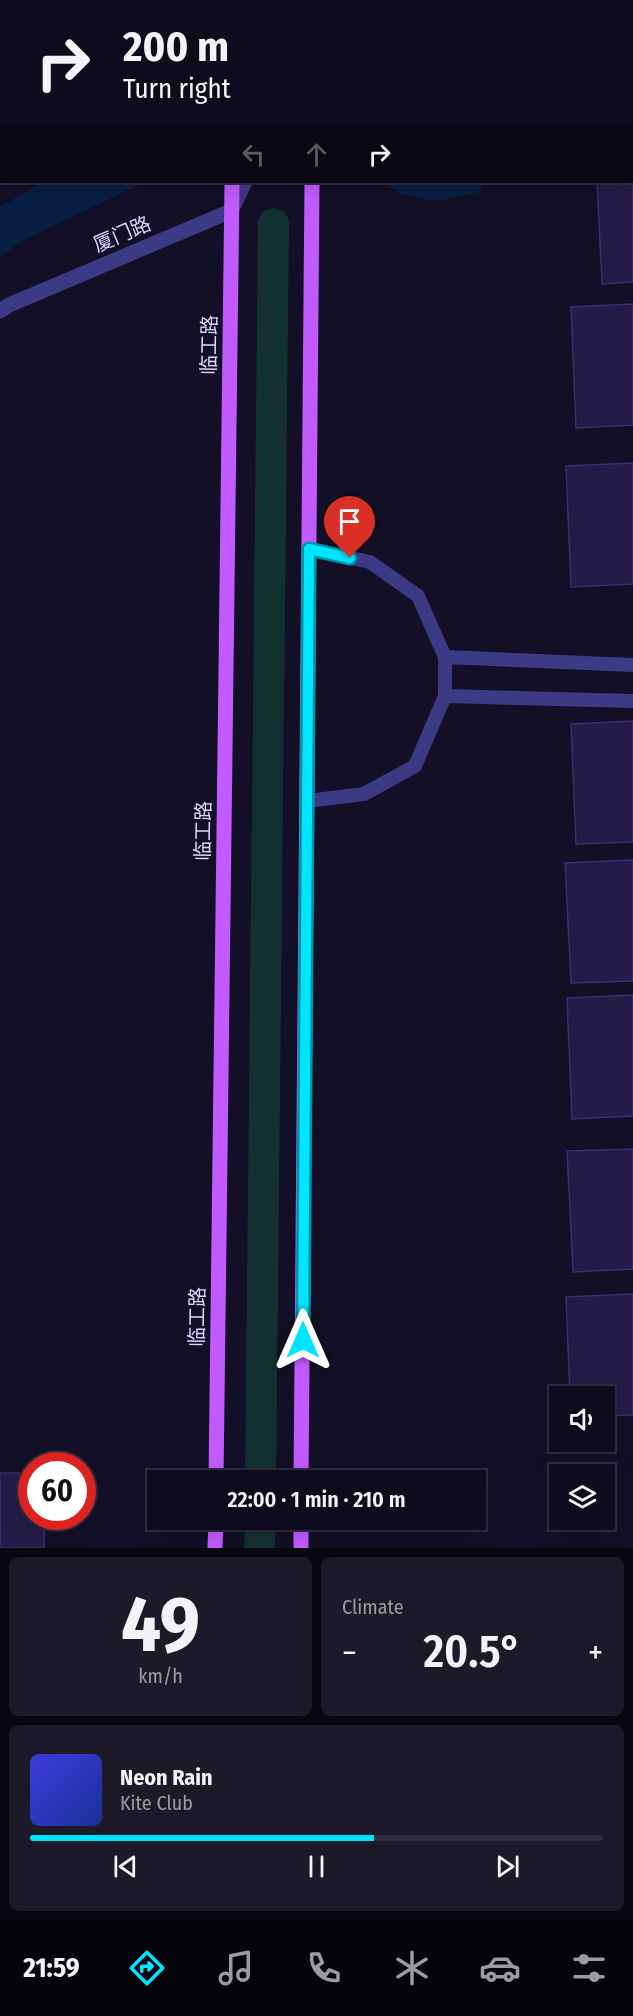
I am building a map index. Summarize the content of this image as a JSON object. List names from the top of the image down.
{
  "streets": {
    "main road": ["临工路"],
    "street": ["厦门路"]
  },
  "crossings": [
    ["厦门路", "临工路"]
  ],
  "page": {
    "turn": ["200 m", "Turn right"],
    "limit": "60",
    "trip": "22:00 · 1 min · 210 m",
    "tile": [
      ["49", "km/h"],
      "Climate"
    ],
    "heat": ["−", "20.5°", "+"],
    "song": ["Neon Rain", "Kite Club"],
    "tabs": "21:59"
  }
}
